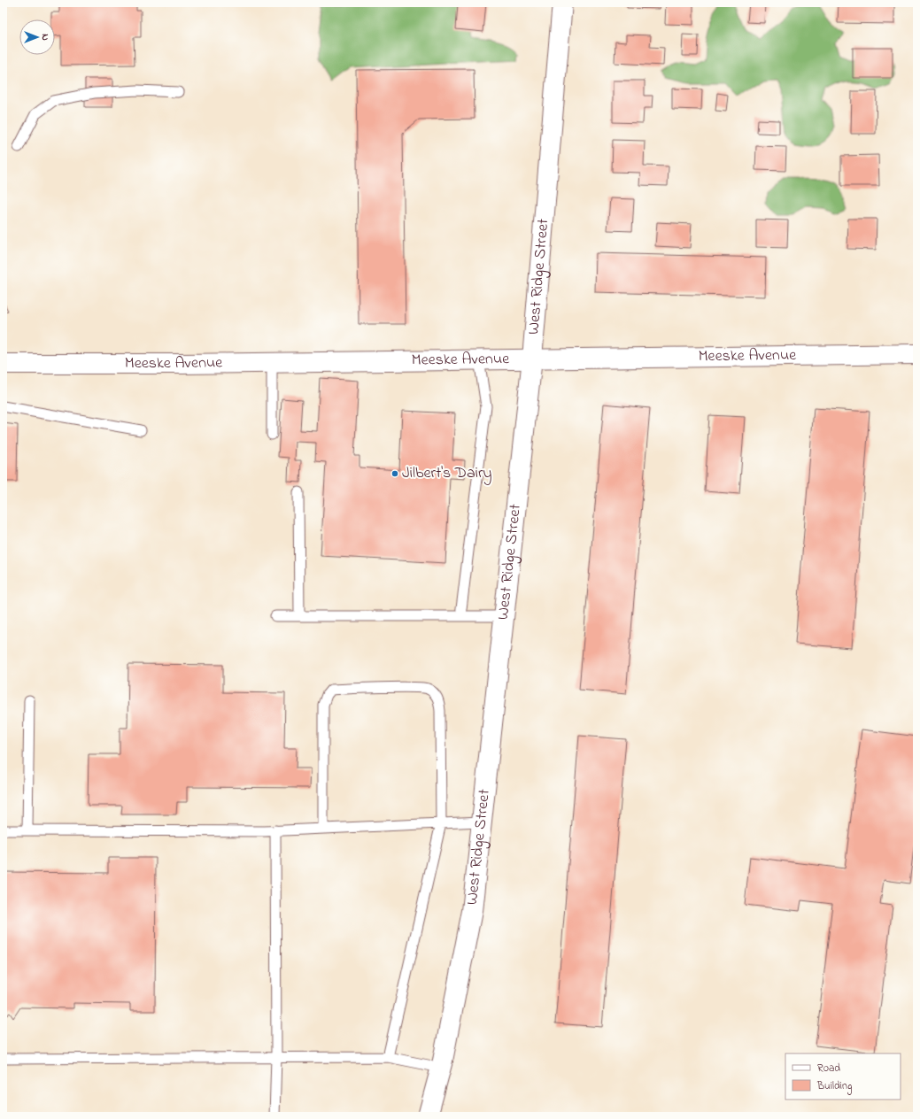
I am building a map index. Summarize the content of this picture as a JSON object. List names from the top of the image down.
{
  "streets": {
    "street": ["West Ridge Street", "Meeske Avenue"]
  },
  "crossings": [
    ["West Ridge Street", "Meeske Avenue"]
  ],
  "places": ["Jilbert's Dairy"],
  "legend": ["Road", "Building"],
  "north": "right"
}
